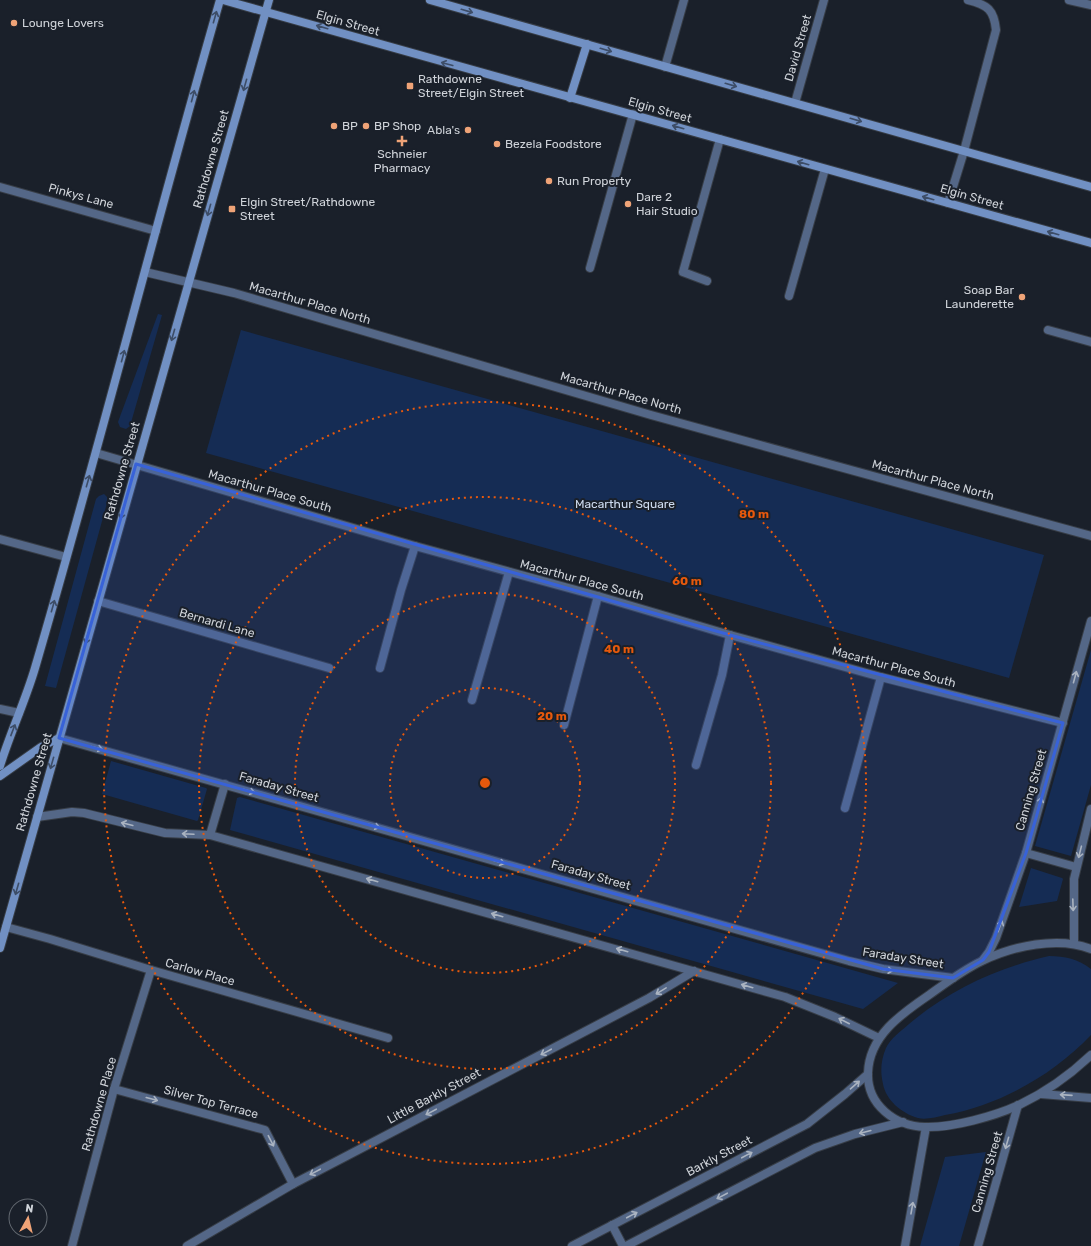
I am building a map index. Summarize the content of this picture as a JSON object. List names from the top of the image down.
{
  "streets": {
    "main road": ["Elgin Street", "Rathdowne Street"],
    "street": [
      "David Street",
      "Pinkys Lane",
      "Macarthur Place North",
      "Macarthur Place South",
      "Bernardi Lane",
      "Faraday Street",
      "Canning Street",
      "Carlow Place",
      "Little Barkly Street",
      "Silver Top Terrace",
      "Rathdowne Place",
      "Barkly Street"
    ]
  },
  "crossings": [
    ["Elgin Street", "Rathdowne Street"],
    ["Rathdowne Street", "Macarthur Place North"],
    ["Rathdowne Street", "Macarthur Place South"],
    ["Rathdowne Street", "Bernardi Lane"],
    ["Rathdowne Street", "Faraday Street"],
    ["Rathdowne Street", "Carlow Place"],
    ["Macarthur Place South", "Canning Street"],
    ["Carlow Place", "Rathdowne Place"],
    ["Little Barkly Street", "Silver Top Terrace"],
    ["Silver Top Terrace", "Rathdowne Place"]
  ],
  "one_way": ["Little Barkly Street", "Silver Top Terrace"],
  "parks": ["Macarthur Square"],
  "places": {
    "other": [
      "Lounge Lovers",
      "BP",
      "BP Shop",
      "Abla's",
      "Bezela Foodstore",
      "Run Property",
      "Dare 2 Hair Studio",
      "Soap Bar Launderette"
    ],
    "transit": ["Rathdowne Street/Elgin Street", "Elgin Street/Rathdowne Street"],
    "health": ["Schneier Pharmacy"]
  },
  "north": "top",
  "rings": [
    "80 m",
    "60 m",
    "40 m",
    "20 m"
  ]
}
